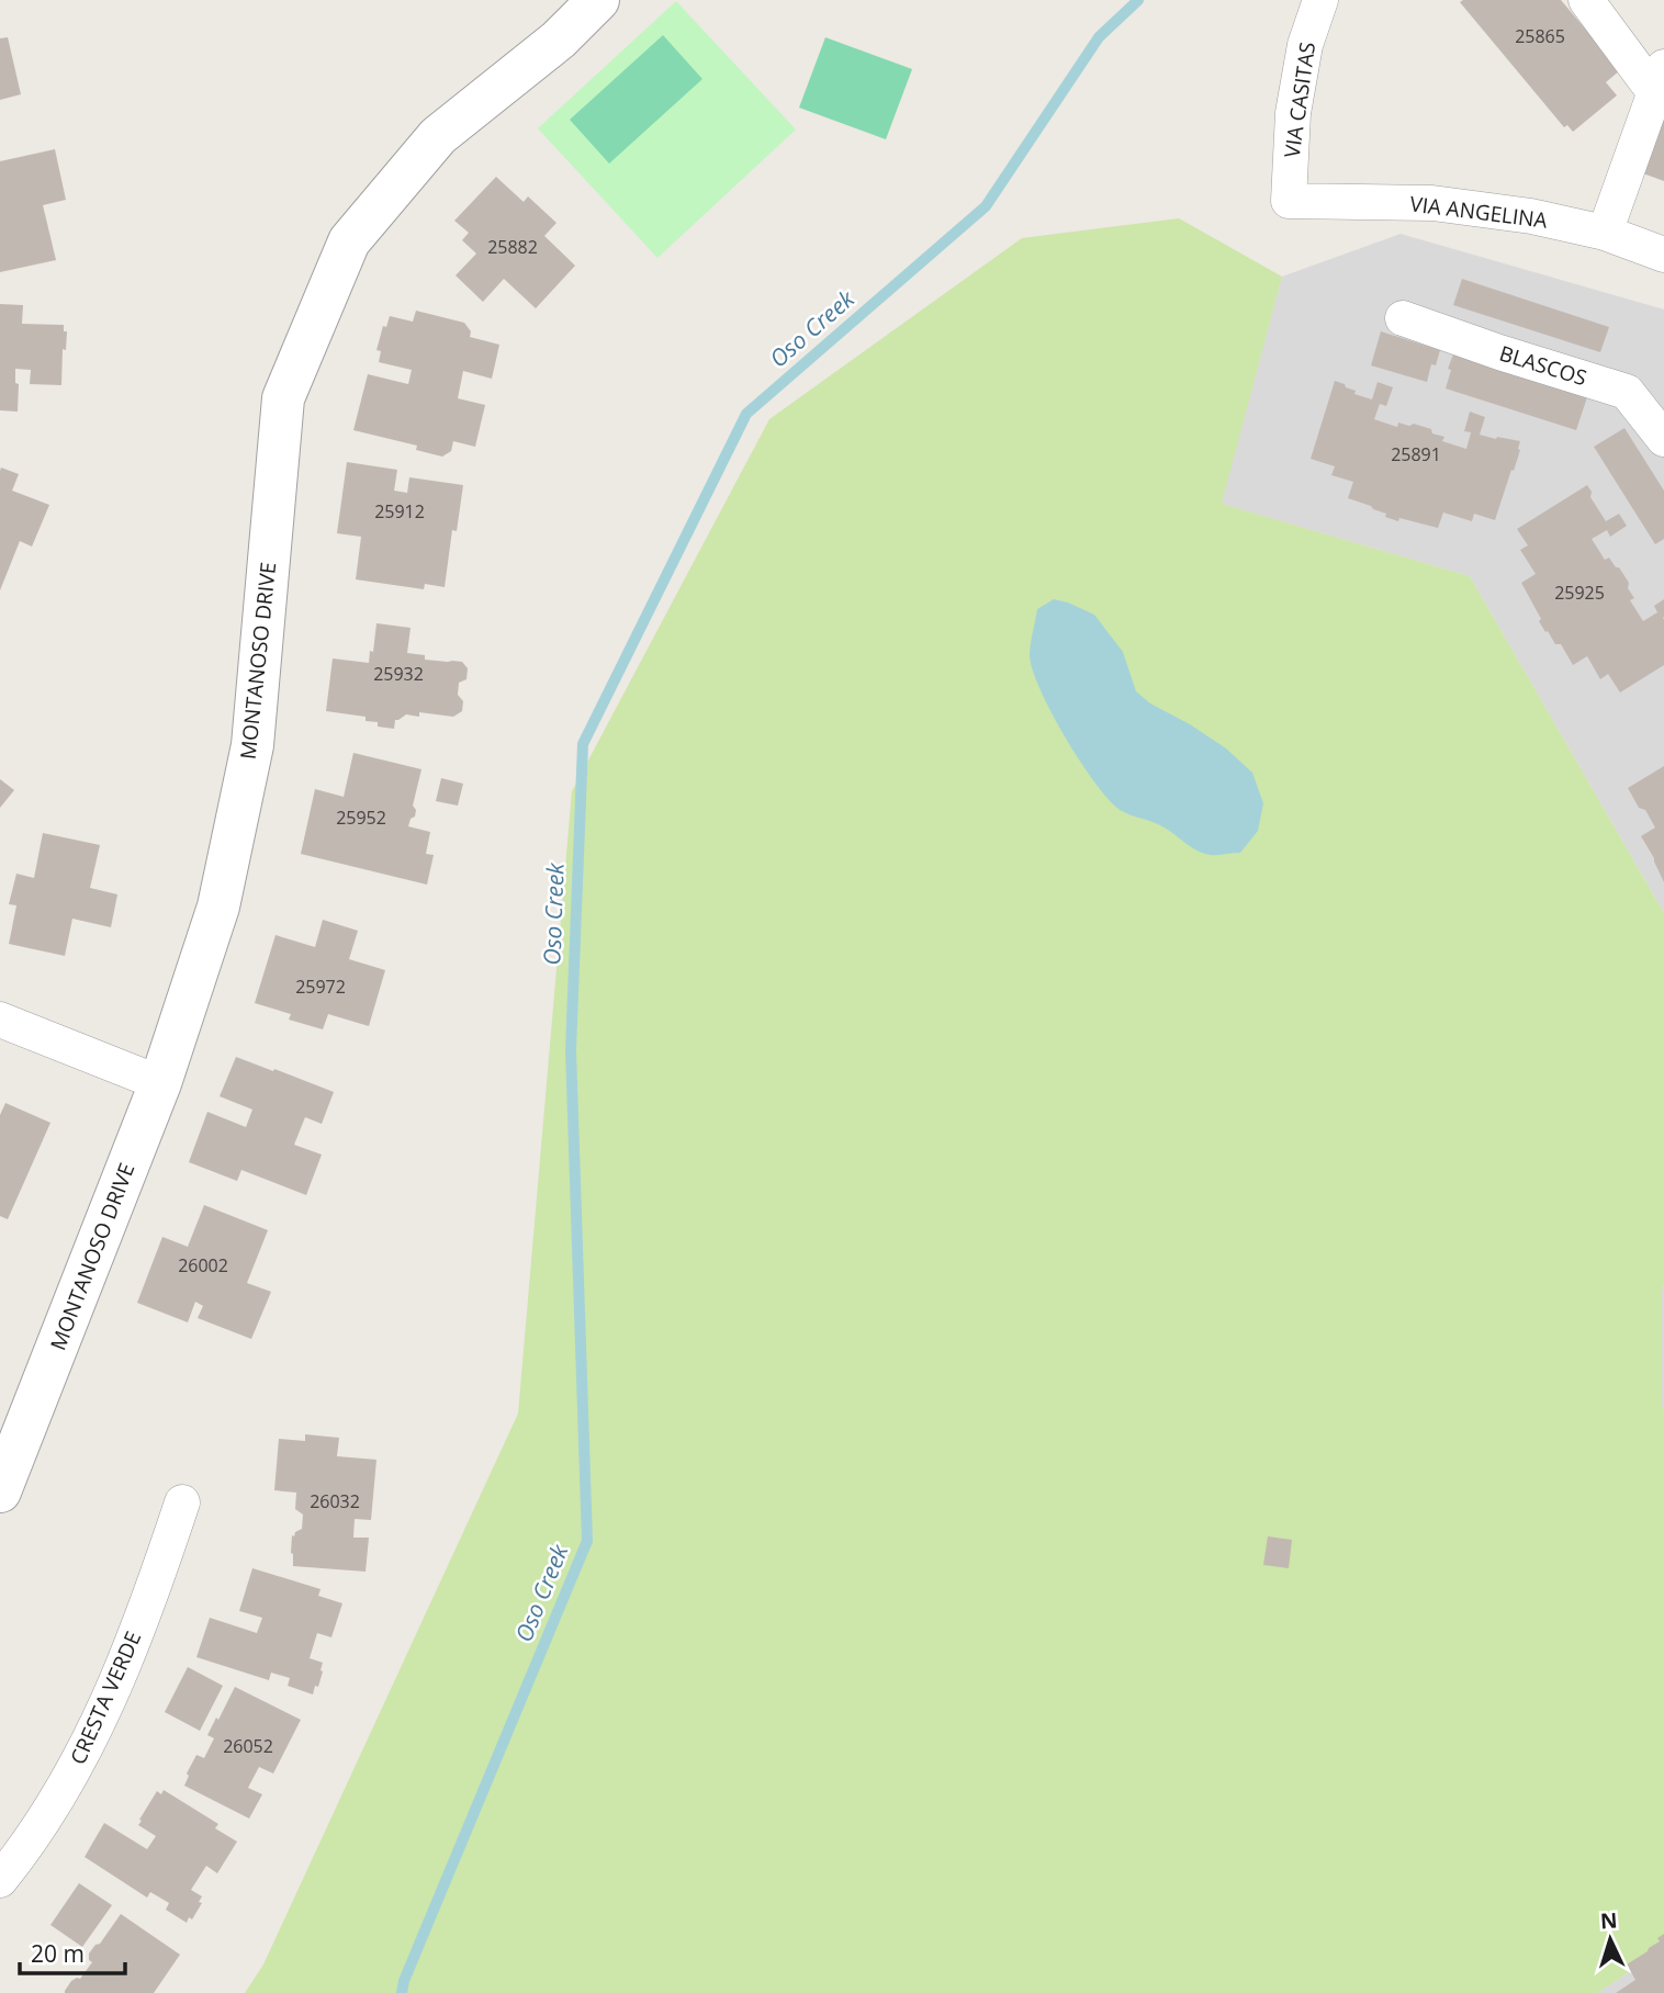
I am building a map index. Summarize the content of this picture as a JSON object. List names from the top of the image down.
{
  "streets": {
    "street": [
      "VIA CASITAS",
      "VIA ANGELINA",
      "BLASCOS",
      "MONTANOSO DRIVE",
      "CRESTA VERDE"
    ]
  },
  "crossings": [
    ["VIA CASITAS", "VIA ANGELINA"]
  ],
  "water": ["Oso Creek"],
  "house_numbers": [
    "25865",
    "25882",
    "25891",
    "25912",
    "25925",
    "25932",
    "25952",
    "25972",
    "26002",
    "26032",
    "26052"
  ],
  "scale_bar": "20 m",
  "north": "top"
}
